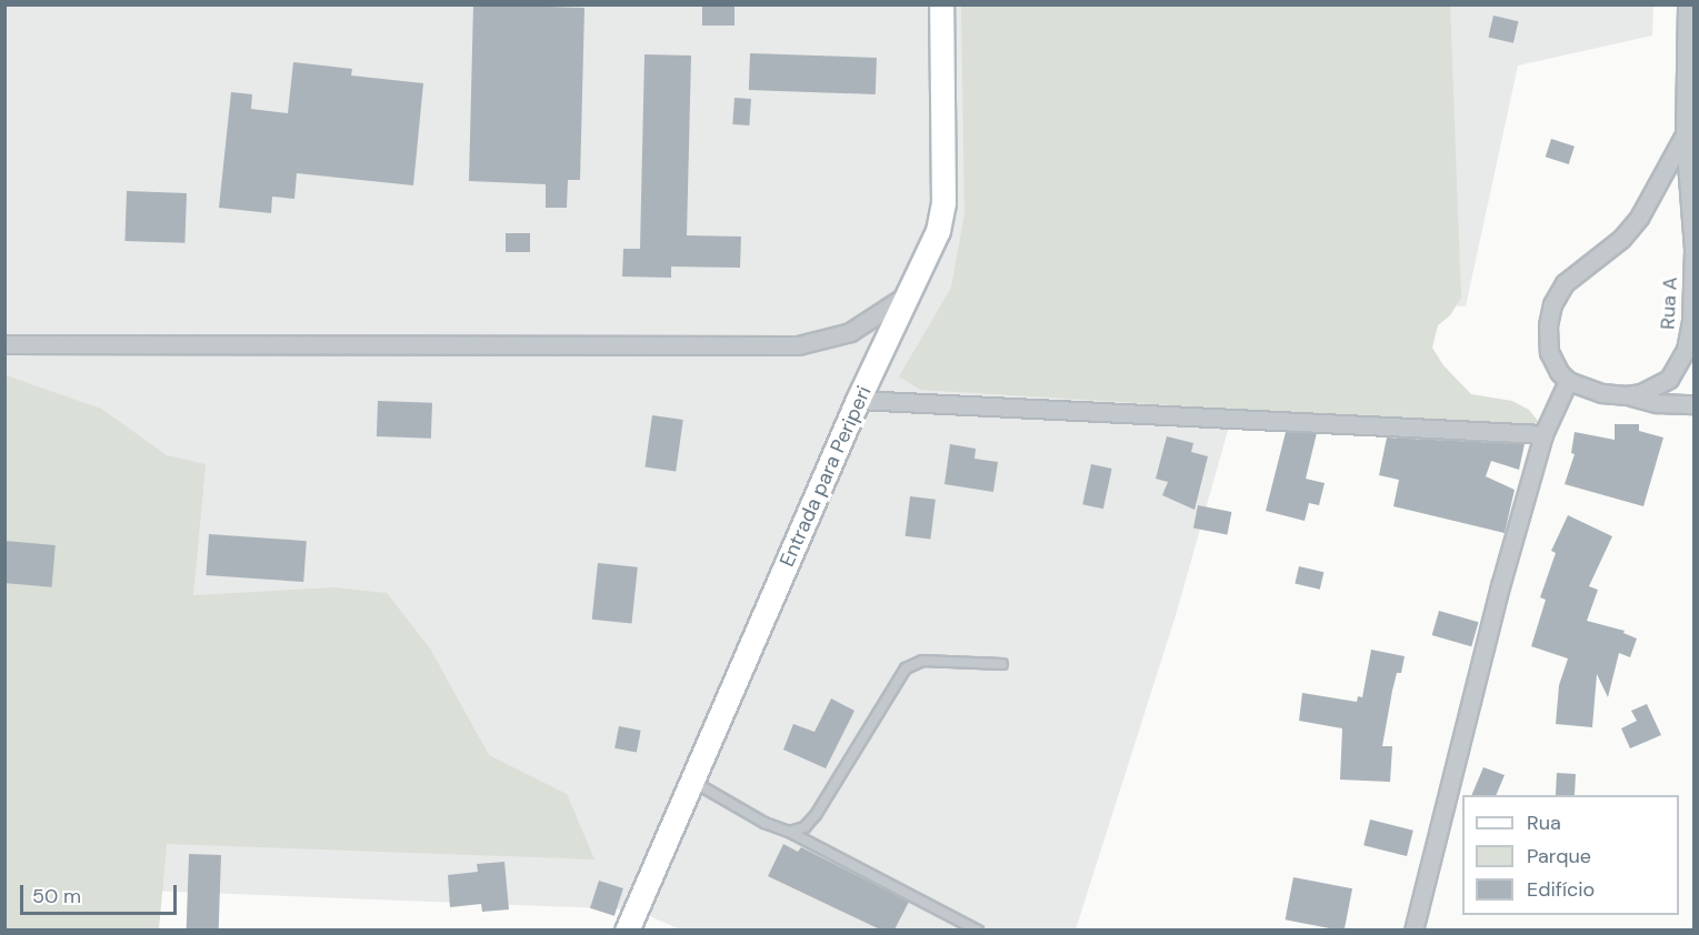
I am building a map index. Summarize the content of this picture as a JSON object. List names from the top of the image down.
{
  "streets": {
    "main road": ["Entrada para Periperi"],
    "street": ["Rua A"]
  },
  "legend": ["Rua", "Parque", "Edifício"],
  "scale_bar": "50 m"
}
